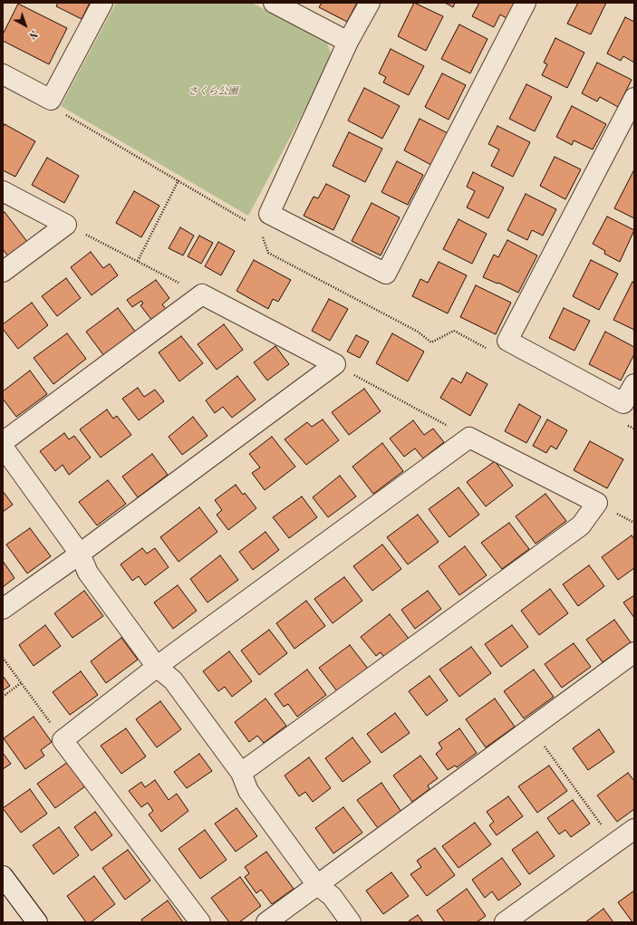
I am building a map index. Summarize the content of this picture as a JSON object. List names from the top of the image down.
{
  "parks": ["さくら公園"],
  "north": "bottom right"
}
